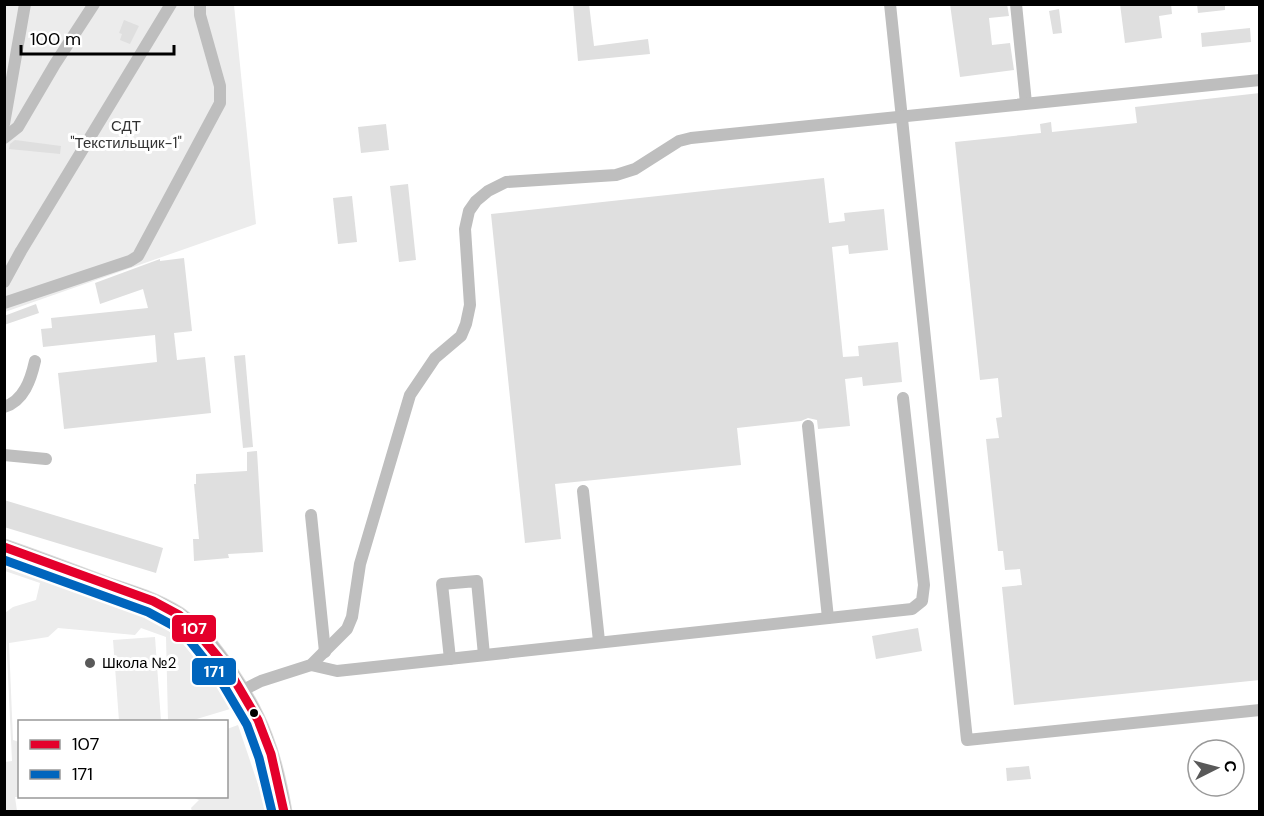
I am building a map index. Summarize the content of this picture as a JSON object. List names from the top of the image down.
{
  "parks": ["СДТ \"Текстильщик-1\""],
  "places": ["Школа №2"],
  "lines": ["transit line 107", "transit line 171"],
  "legend": ["107", "171"],
  "scale_bar": "100 m",
  "north": "right"
}
